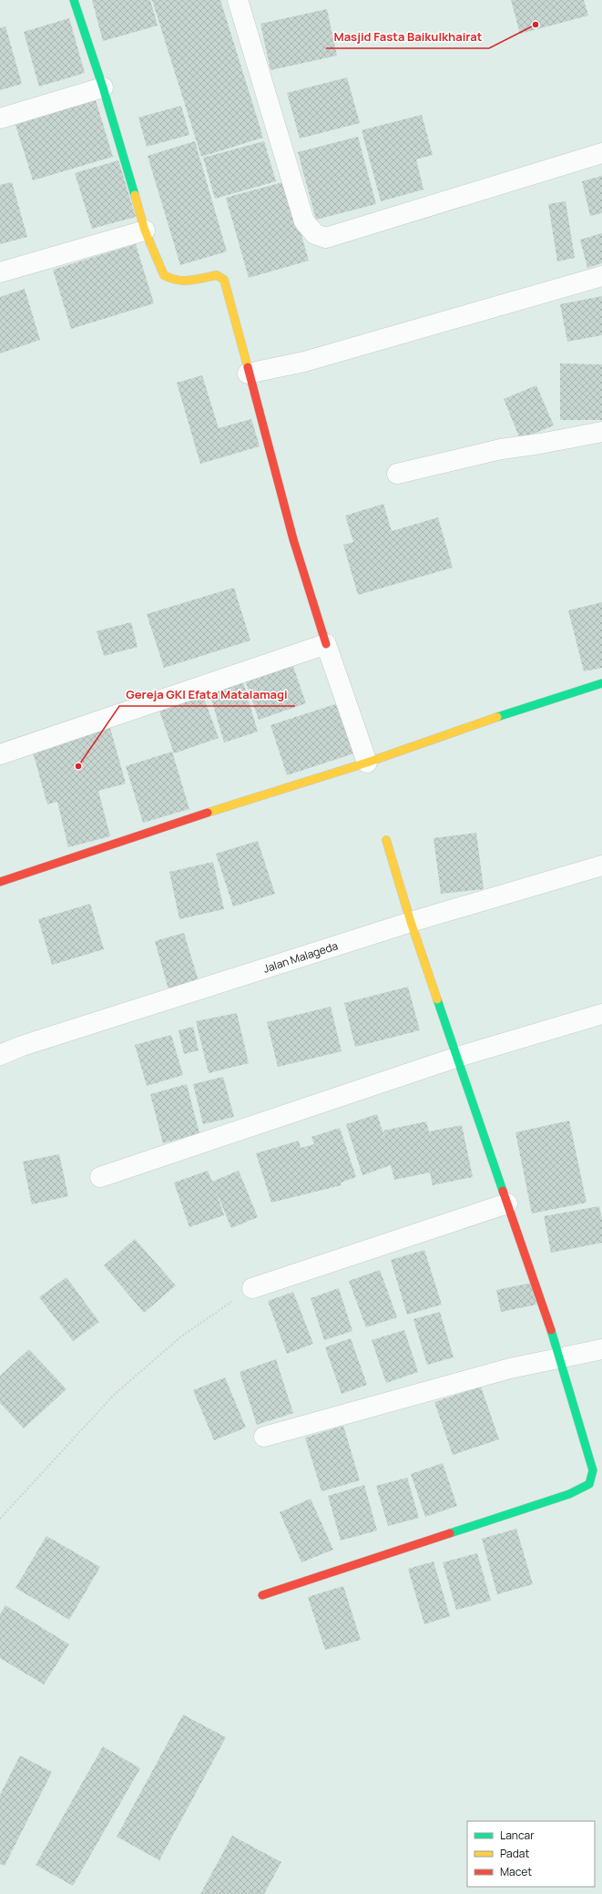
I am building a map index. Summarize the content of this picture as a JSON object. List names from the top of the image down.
{
  "streets": {
    "street": ["Jalan Malageda"]
  },
  "places": ["Masjid Fasta Baikulkhairat", "Gereja GKI Efata Matalamagi"],
  "legend": ["Lancar", "Padat", "Macet"]
}
